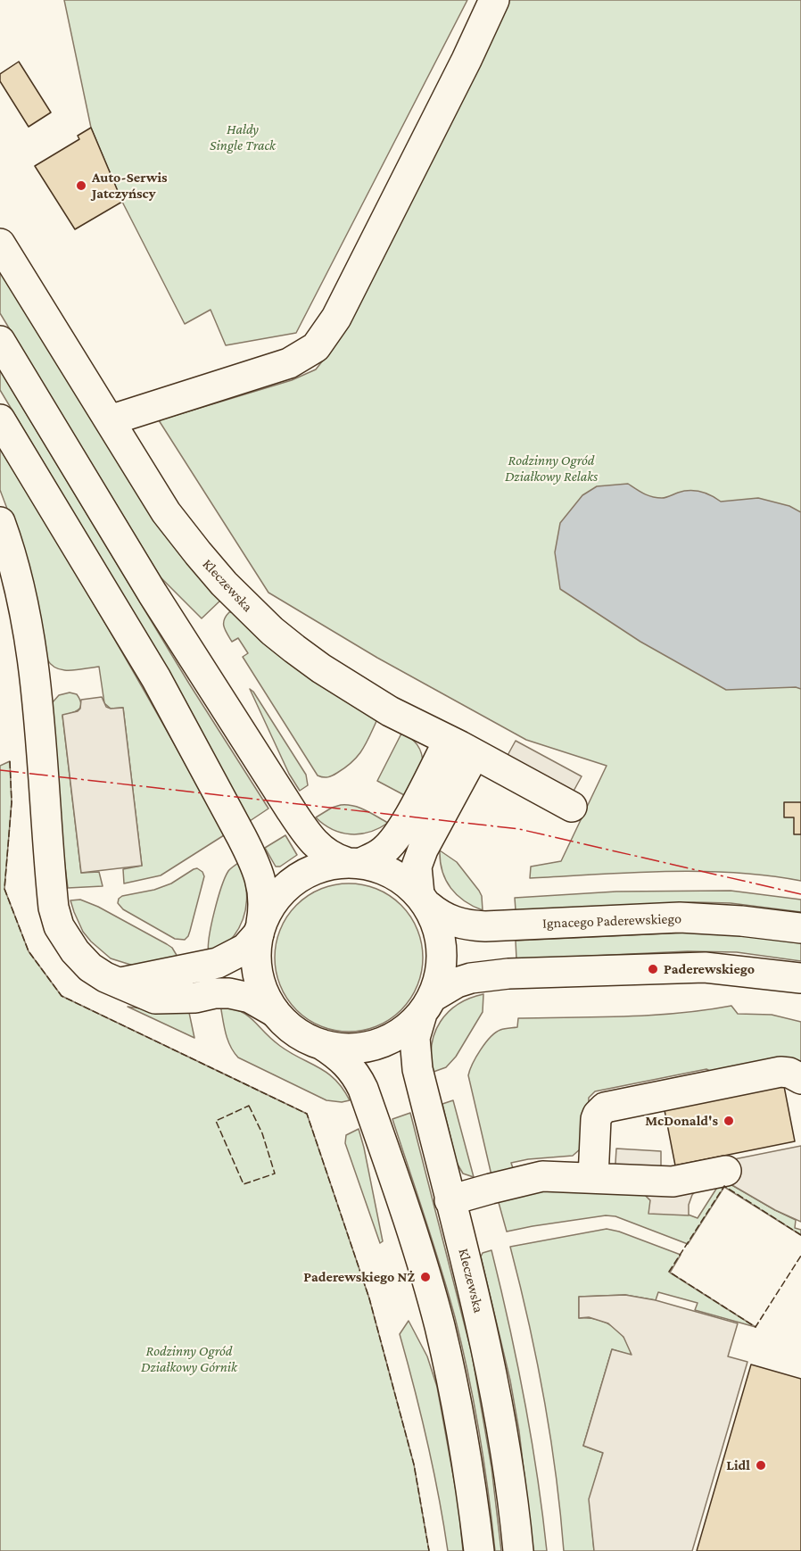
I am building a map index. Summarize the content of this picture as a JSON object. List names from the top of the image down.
{
  "streets": {
    "main road": ["Kleczewska", "Ignacego Paderewskiego"]
  },
  "crossings": [
    ["Kleczewska", "Ignacego Paderewskiego"]
  ],
  "parks": ["Hałdy Single Track", "Rodzinny Ogród Działkowy Relaks", "Rodzinny Ogród Działkowy Górnik"],
  "places": [
    "Auto-Serwis Jatczyńscy",
    "Paderewskiego",
    "McDonald's",
    "Paderewskiego NŻ",
    "Lidl"
  ]
}
